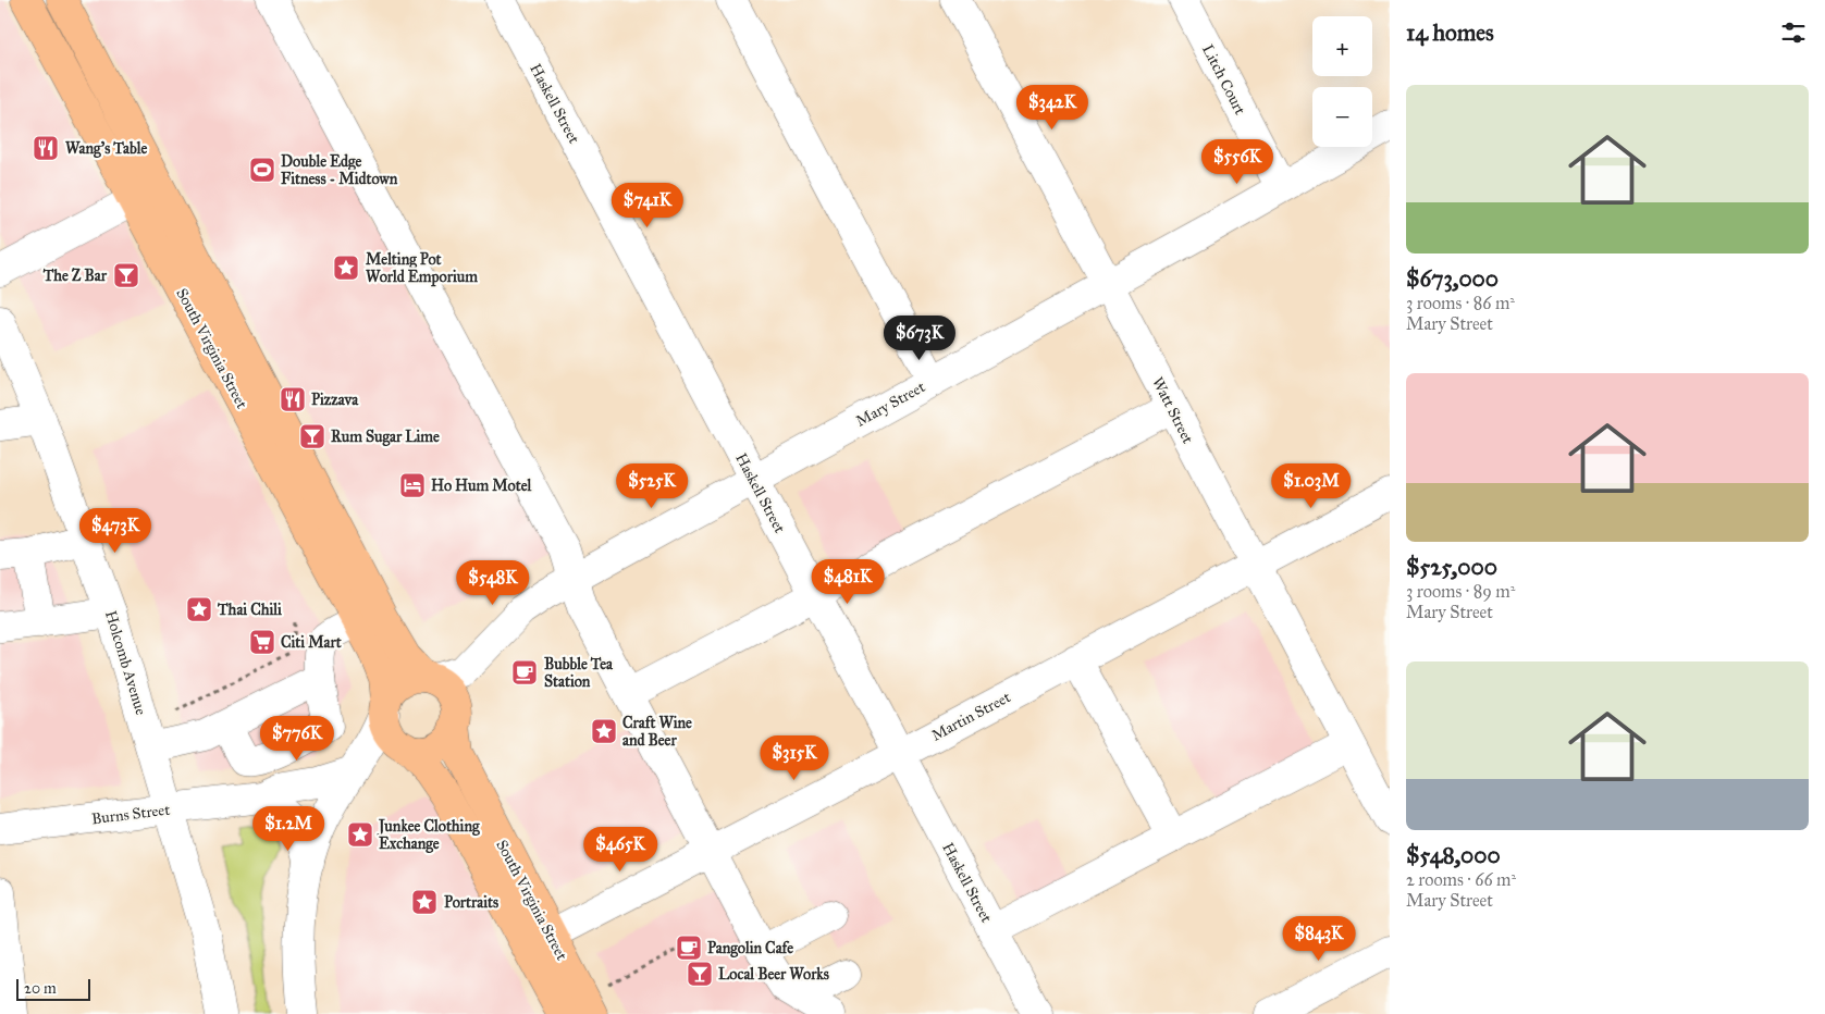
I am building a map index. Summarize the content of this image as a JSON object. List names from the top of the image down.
{
  "streets": {
    "main road": ["South Virginia Street"],
    "street": [
      "Litch Court",
      "Haskell Street",
      "Mary Street",
      "Watt Street",
      "Holcomb Avenue",
      "Martin Street",
      "Burns Street"
    ]
  },
  "crossings": [
    ["Litch Court", "Mary Street"],
    ["Haskell Street", "Mary Street"],
    ["Haskell Street", "Martin Street"],
    ["South Virginia Street", "Mary Street"],
    ["South Virginia Street", "Martin Street"],
    ["Mary Street", "Watt Street"],
    ["Watt Street", "Martin Street"],
    ["Holcomb Avenue", "Burns Street"]
  ],
  "places": {
    "restaurant": ["Wang's Table", "Pizzava"],
    "sports": ["Double Edge Fitness - Midtown"],
    "place": [
      "Melting Pot World Emporium",
      "Thai Chili",
      "Craft Wine and Beer",
      "Junkee Clothing Exchange",
      "Portraits"
    ],
    "bar": ["The Z Bar", "Rum Sugar Lime", "Local Beer Works"],
    "hotel": ["Ho Hum Motel"],
    "supermarket": ["Citi Mart"],
    "cafe": ["Bubble Tea Station", "Pangolin Cafe"]
  },
  "scale_bar": "20 m",
  "page": {
    "heading": "14 homes",
    "map_buttons": ["+", "−"],
    "list": [
      {
        "name": "$673,000",
        "note": "3 rooms · 86 m² · Mary Street"
      },
      {
        "name": "$525,000",
        "note": "3 rooms · 89 m² · Mary Street"
      },
      {
        "name": "$548,000",
        "note": "2 rooms · 66 m² · Mary Street"
      }
    ],
    "price": [
      "$342K",
      "$556K",
      "$741K",
      "$673K",
      "$525K",
      "$1.03M",
      "$473K",
      "$481K",
      "$548K",
      "$776K",
      "$315K",
      "$1.2M",
      "$465K",
      "$843K"
    ],
    "scale": "20 m"
  }
}
